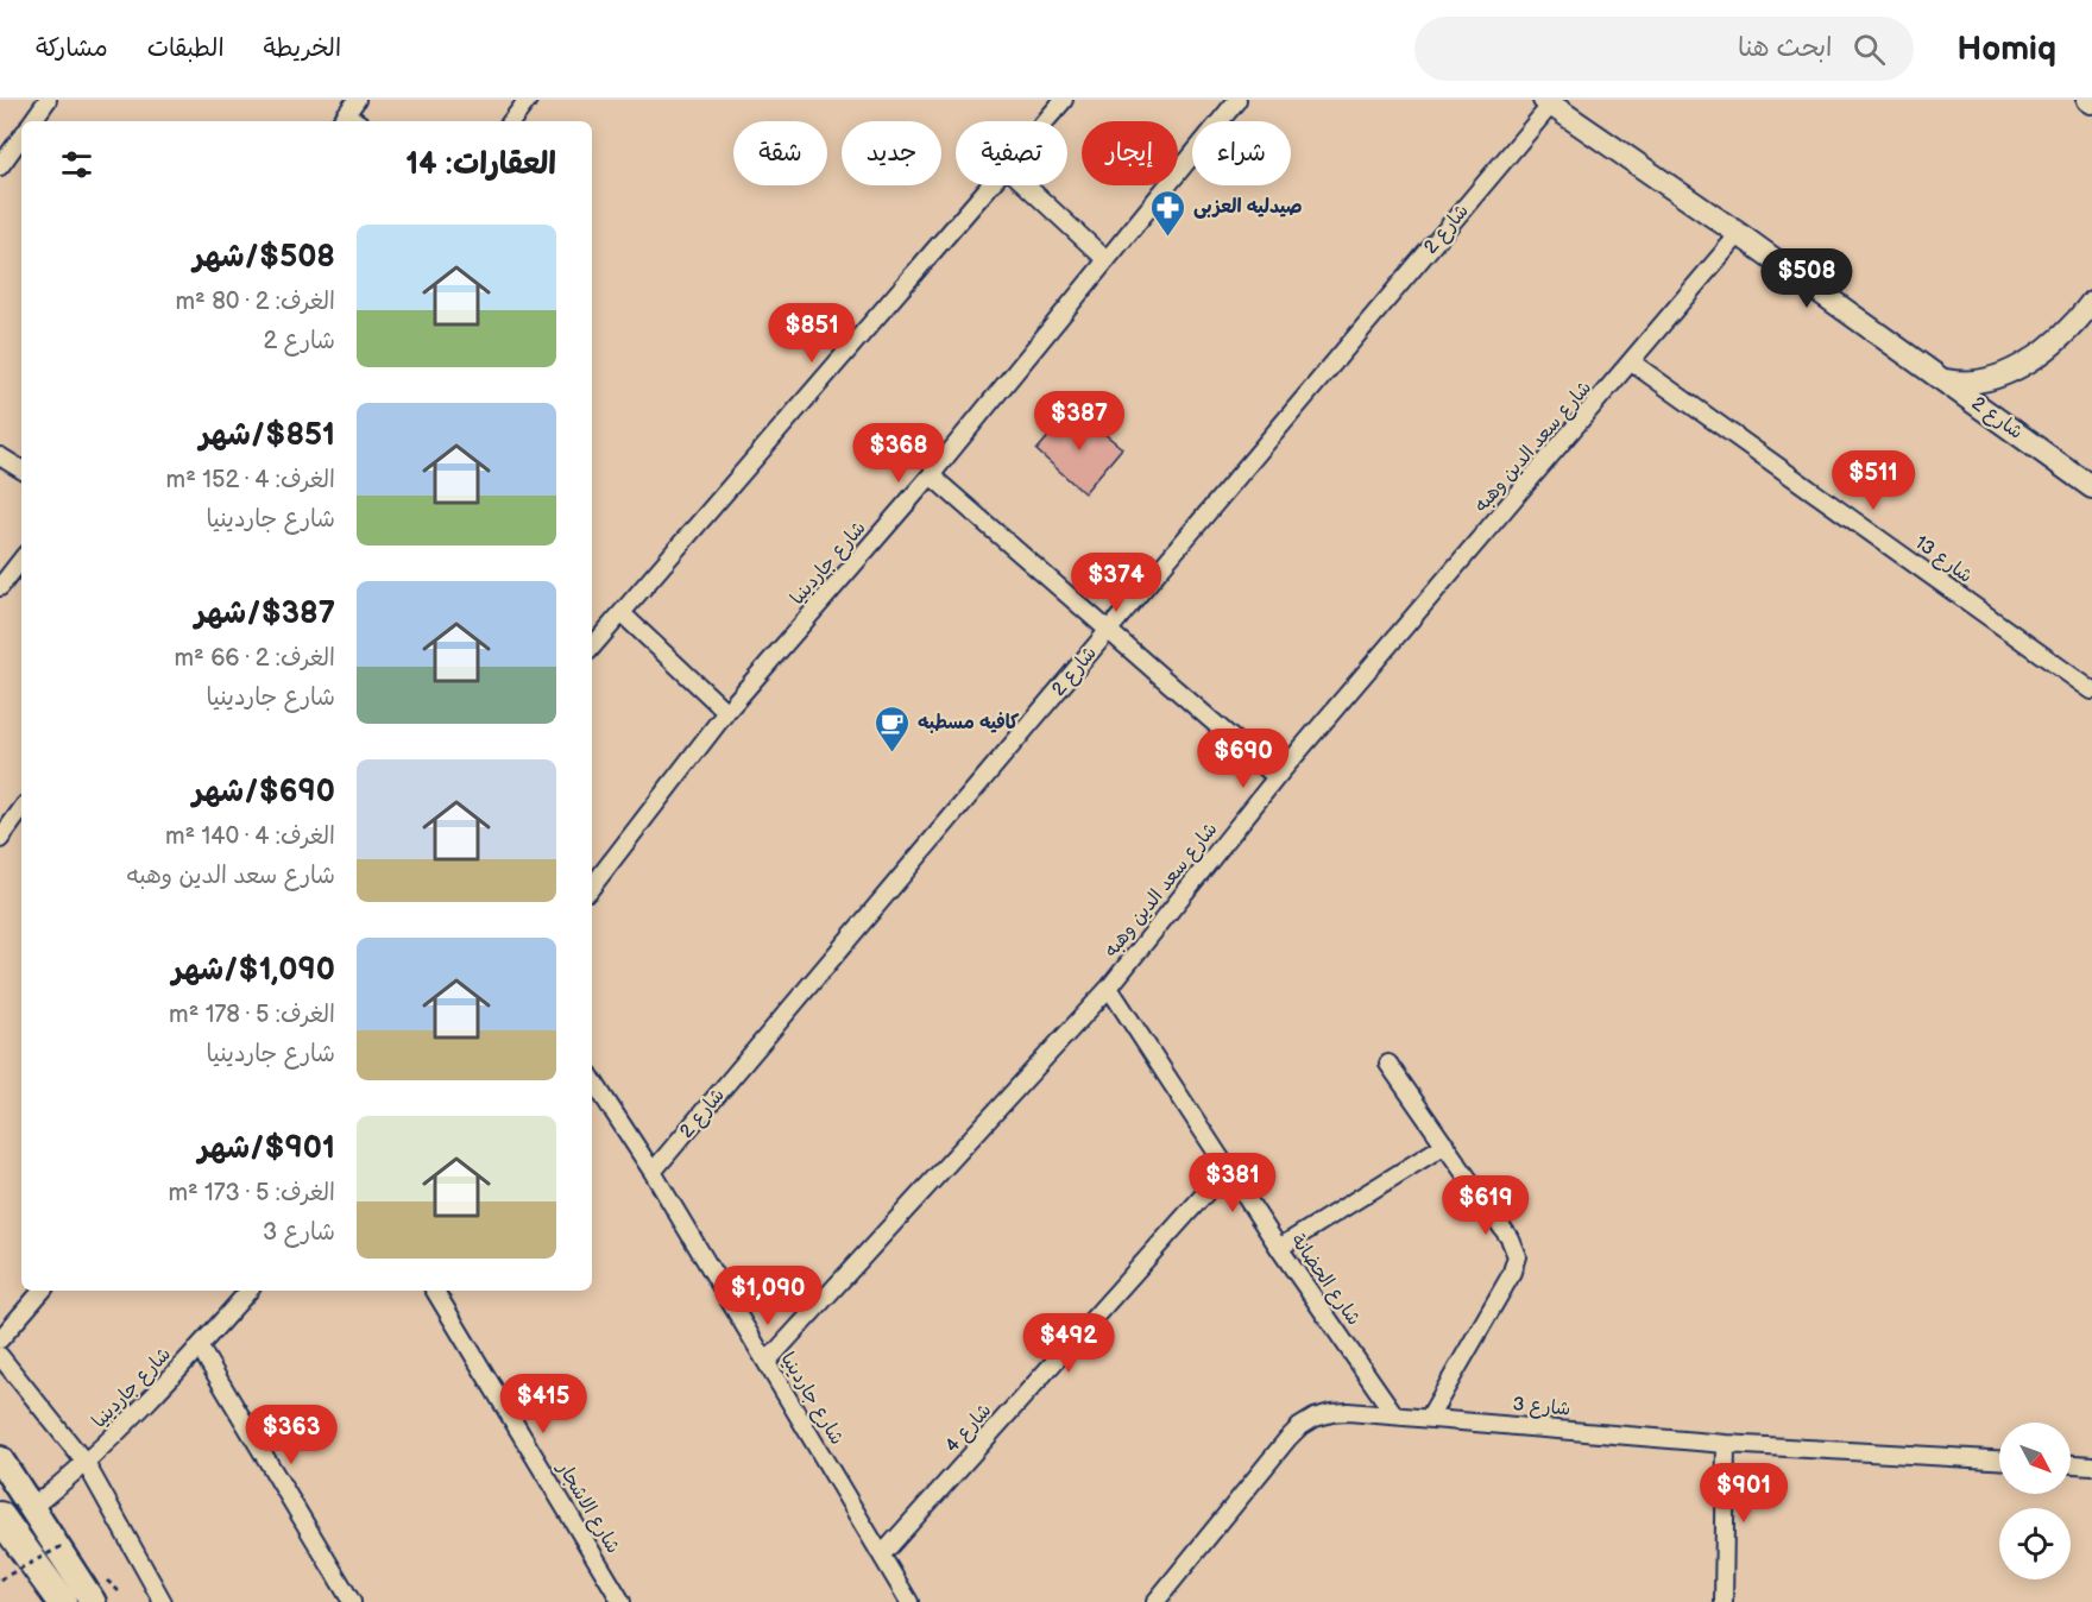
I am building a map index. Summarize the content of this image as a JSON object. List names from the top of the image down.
{
  "streets": {
    "street": [
      "شارع 2",
      "شارع سعد الدين وهبه",
      "شارع 13",
      "شارع جاردينيا",
      "شارع الحضانة",
      "شارع 3",
      "شارع 4",
      "شارع الاشجار"
    ]
  },
  "crossings": [
    ["شارع 2", "شارع سعد الدين وهبه"],
    ["شارع 2", "شارع جاردينيا"],
    ["شارع سعد الدين وهبه", "شارع 13"],
    ["شارع سعد الدين وهبه", "شارع جاردينيا"],
    ["شارع سعد الدين وهبه", "شارع الحضانة"],
    ["شارع جاردينيا", "شارع 4"],
    ["شارع الحضانة", "شارع 3"],
    ["شارع الحضانة", "شارع 4"]
  ],
  "places": {
    "pharmacy": ["صيدليه العزبى"],
    "cafe": ["كافيه مسطبه"]
  },
  "north": "bottom right",
  "page": {
    "header": "Homiq",
    "search": "ابحث هنا",
    "nav": ["الخريطة", "الطبقات", "مشاركة"],
    "chip": [
      "شراء",
      "إيجار",
      "تصفية",
      "جديد",
      "شقة"
    ],
    "heading": "العقارات: 14",
    "list": [
      {
        "name": "$508/شهر",
        "note": "الغرف: 2 · 80 m² · شارع 2"
      },
      {
        "name": "$851/شهر",
        "note": "الغرف: 4 · 152 m² · شارع جاردينيا"
      },
      {
        "name": "$387/شهر",
        "note": "الغرف: 2 · 66 m² · شارع جاردينيا"
      },
      {
        "name": "$690/شهر",
        "note": "الغرف: 4 · 140 m² · شارع سعد الدين وهبه"
      },
      {
        "name": "$1,090/شهر",
        "note": "الغرف: 5 · 178 m² · شارع جاردينيا"
      },
      {
        "name": "$901/شهر",
        "note": "الغرف: 5 · 173 m² · شارع 3"
      }
    ],
    "price": [
      "$508",
      "$851",
      "$387",
      "$368",
      "$511",
      "$374",
      "$690",
      "$381",
      "$619",
      "$1,090",
      "$492",
      "$415",
      "$363",
      "$901"
    ]
  }
}
